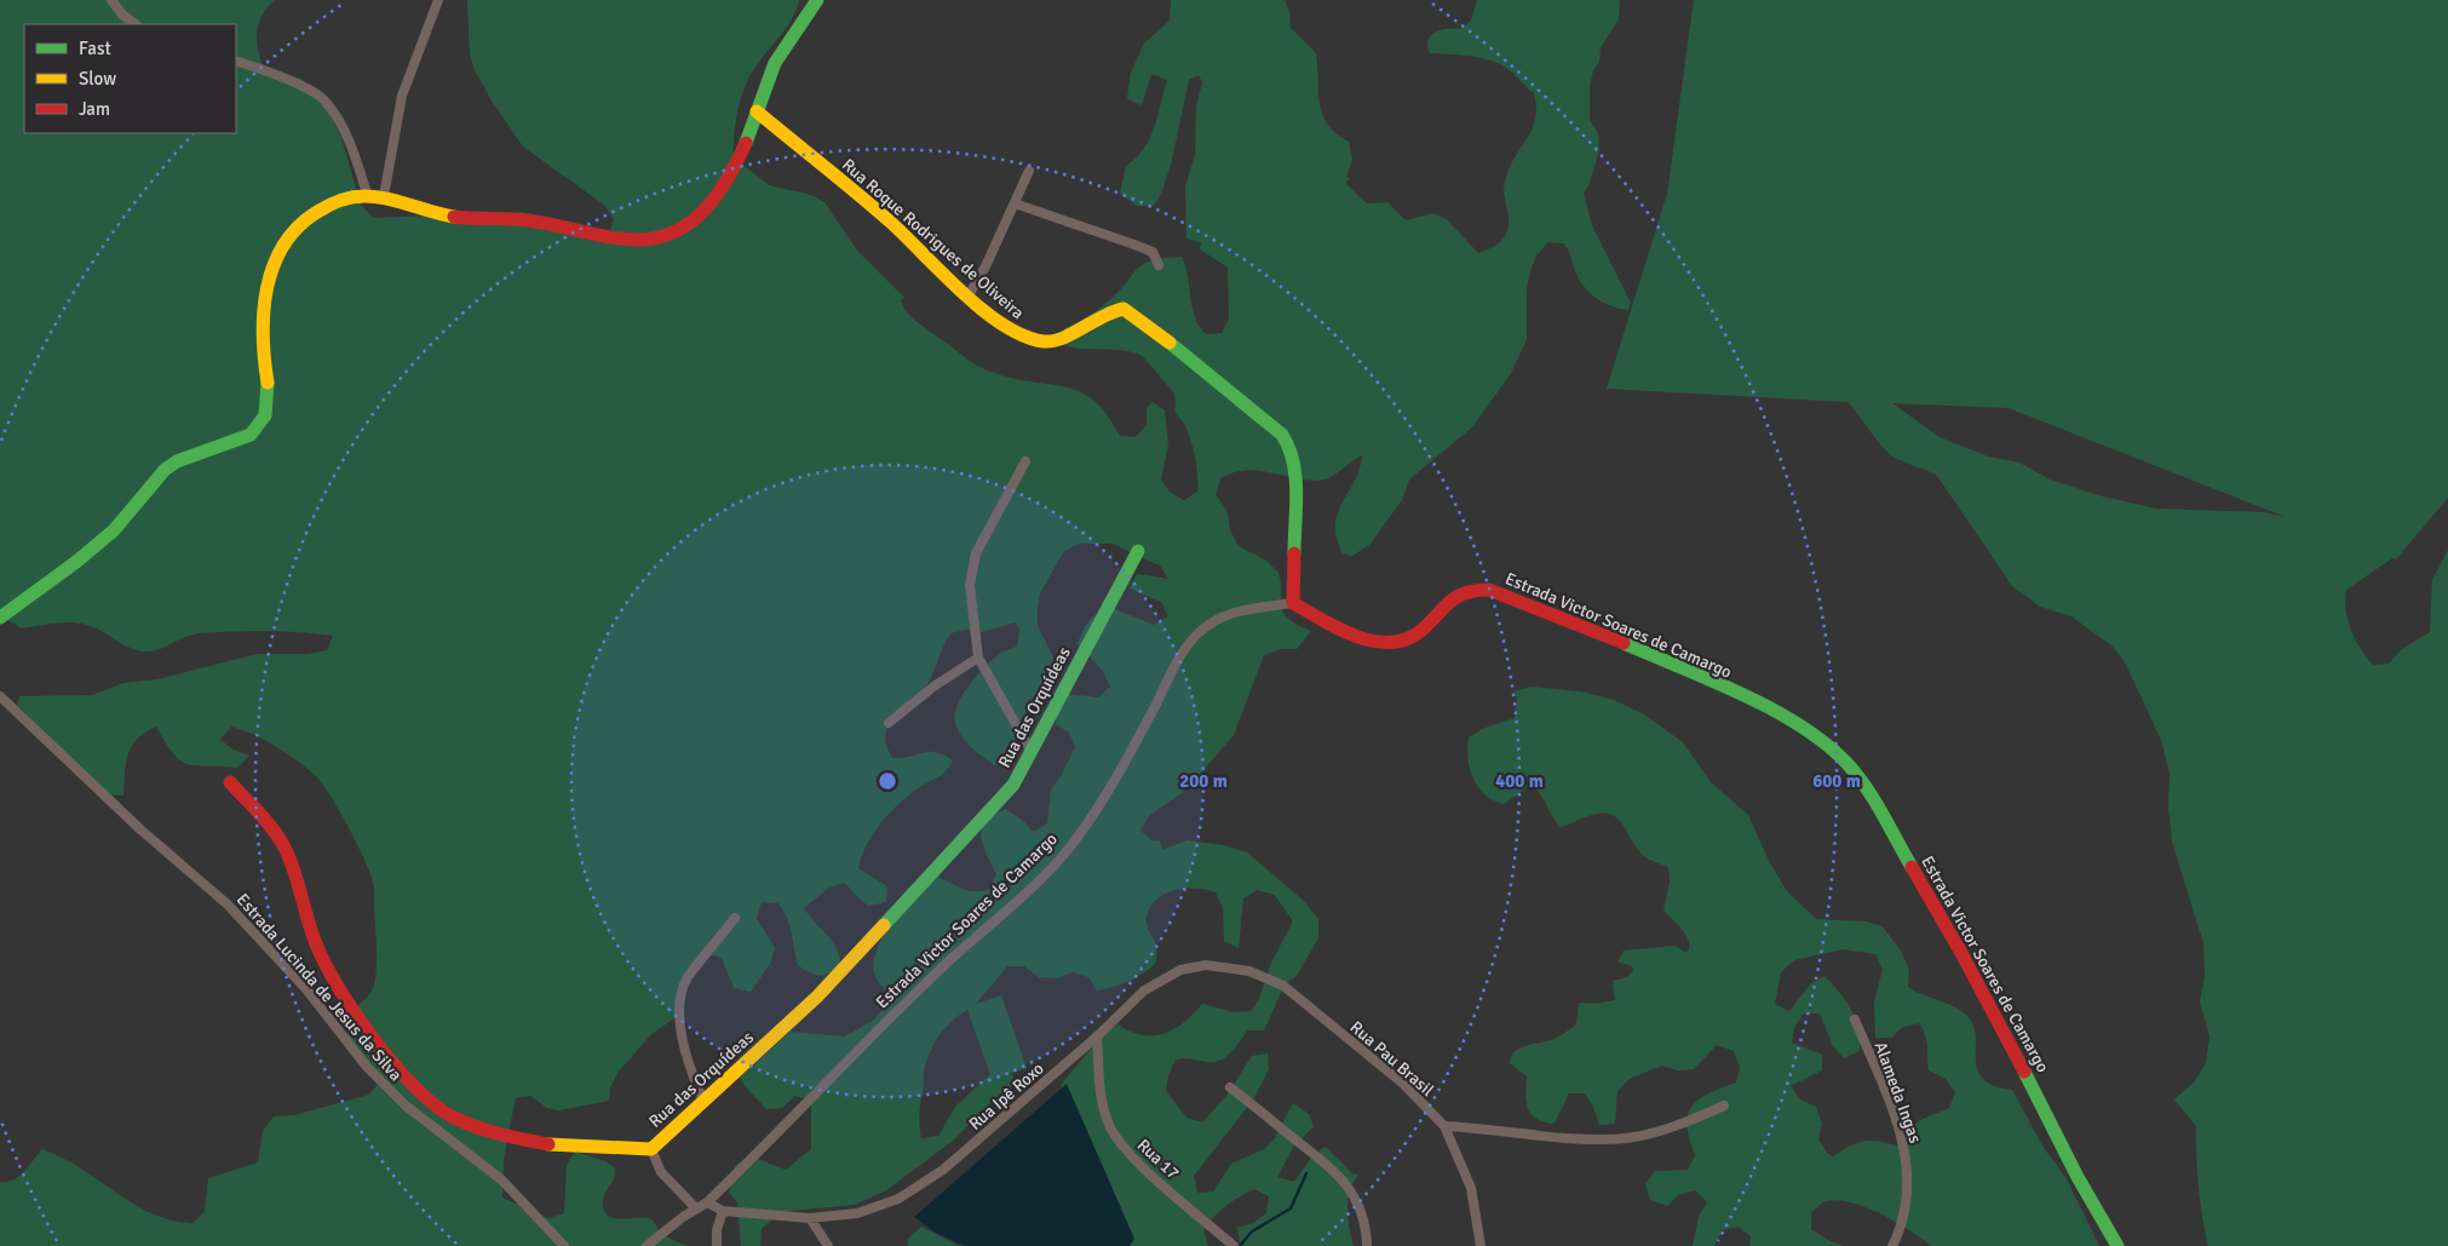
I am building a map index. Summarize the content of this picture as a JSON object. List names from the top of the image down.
{
  "streets": {
    "street": [
      "Rua Roque Rodrigues de Oliveira",
      "Estrada Victor Soares de Camargo",
      "Rua das Orquídeas",
      "Estrada Lucinda de Jesus da Silva",
      "Rua Pau Brasil",
      "Alameda Ingas",
      "Rua Ipê Roxo",
      "Rua 17"
    ]
  },
  "crossings": [
    ["Rua Roque Rodrigues de Oliveira", "Estrada Victor Soares de Camargo"],
    ["Rua Pau Brasil", "Rua Ipê Roxo"],
    ["Rua Ipê Roxo", "Rua 17"]
  ],
  "legend": ["Fast", "Slow", "Jam"],
  "rings": ["200 m", "400 m", "600 m"]
}
